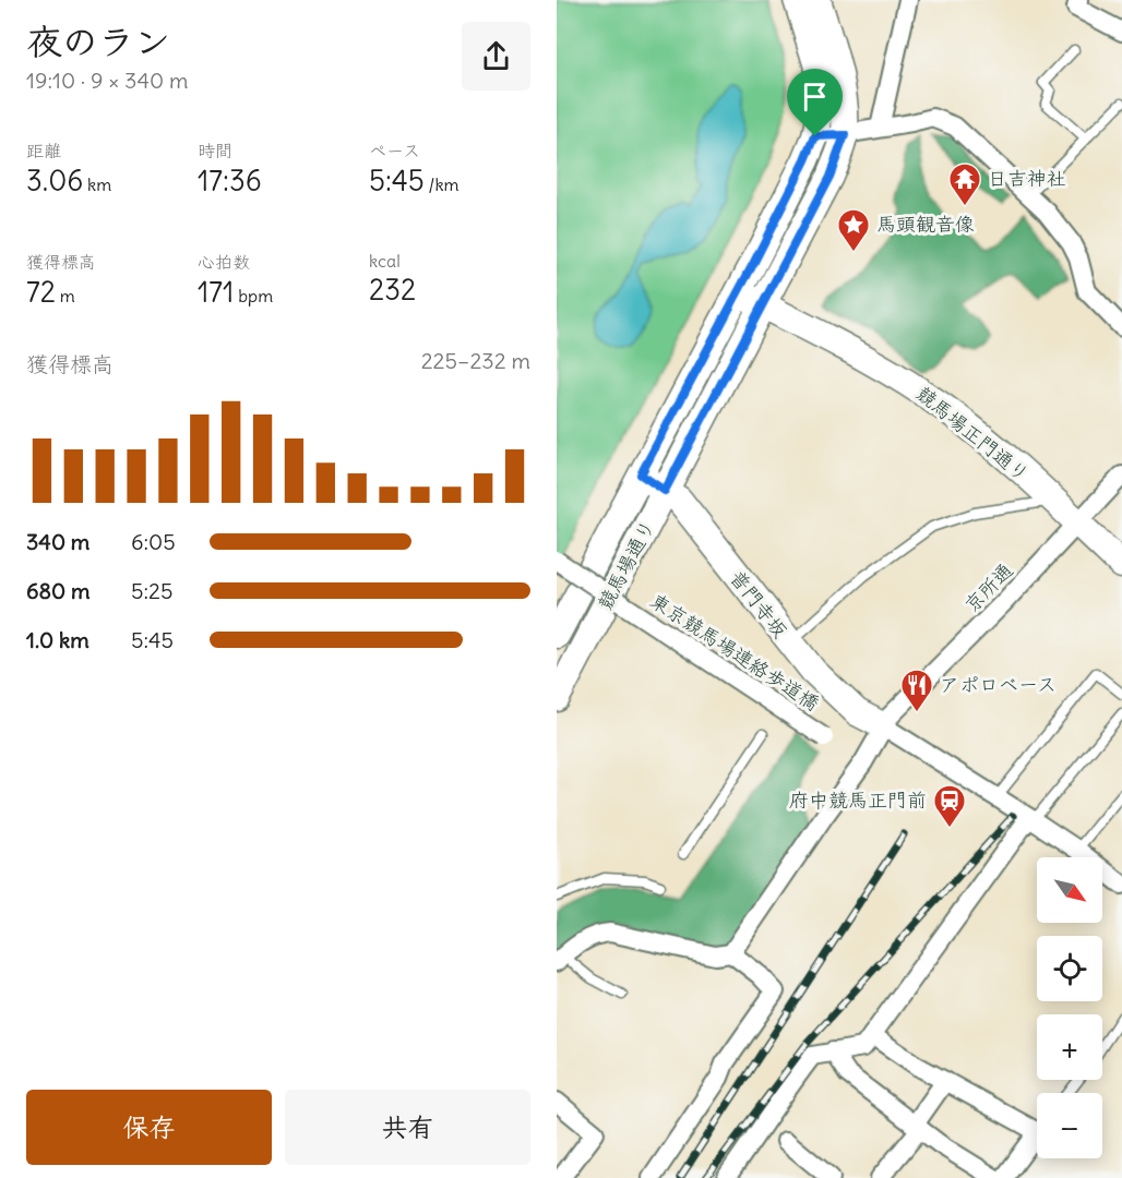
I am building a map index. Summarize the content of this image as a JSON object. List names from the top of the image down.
{
  "streets": {
    "street": [
      "競馬場正門通り",
      "競馬場通り",
      "京所通",
      "普門寺坂",
      "東京競馬場連絡歩道橋"
    ]
  },
  "crossings": [
    ["競馬場正門通り", "競馬場通り"],
    ["競馬場正門通り", "京所通"],
    ["競馬場通り", "普門寺坂"],
    ["京所通", "普門寺坂"]
  ],
  "places": {
    "temple": ["日吉神社"],
    "place": ["馬頭観音像"],
    "restaurant": ["アポロベース"],
    "station": ["府中競馬正門前"]
  },
  "north": "bottom right",
  "page": {
    "heading": ["夜のラン", "19:10 · 9 × 340 m"],
    "stats": [
      ["距離", "3.06 km"],
      ["時間", "17:36"],
      ["ペース", "5:45 /km"],
      ["獲得標高", "72 m"],
      ["心拍数", "171 bpm"],
      ["kcal", "232"]
    ],
    "chart": ["獲得標高", "225–232 m"],
    "list": [
      {
        "name": "340 m",
        "note": "6:05"
      },
      {
        "name": "680 m",
        "note": "5:25"
      },
      {
        "name": "1.0 km",
        "note": "5:45"
      }
    ],
    "map_buttons": ["+", "−"],
    "buttons": ["保存", "共有"]
  }
}
